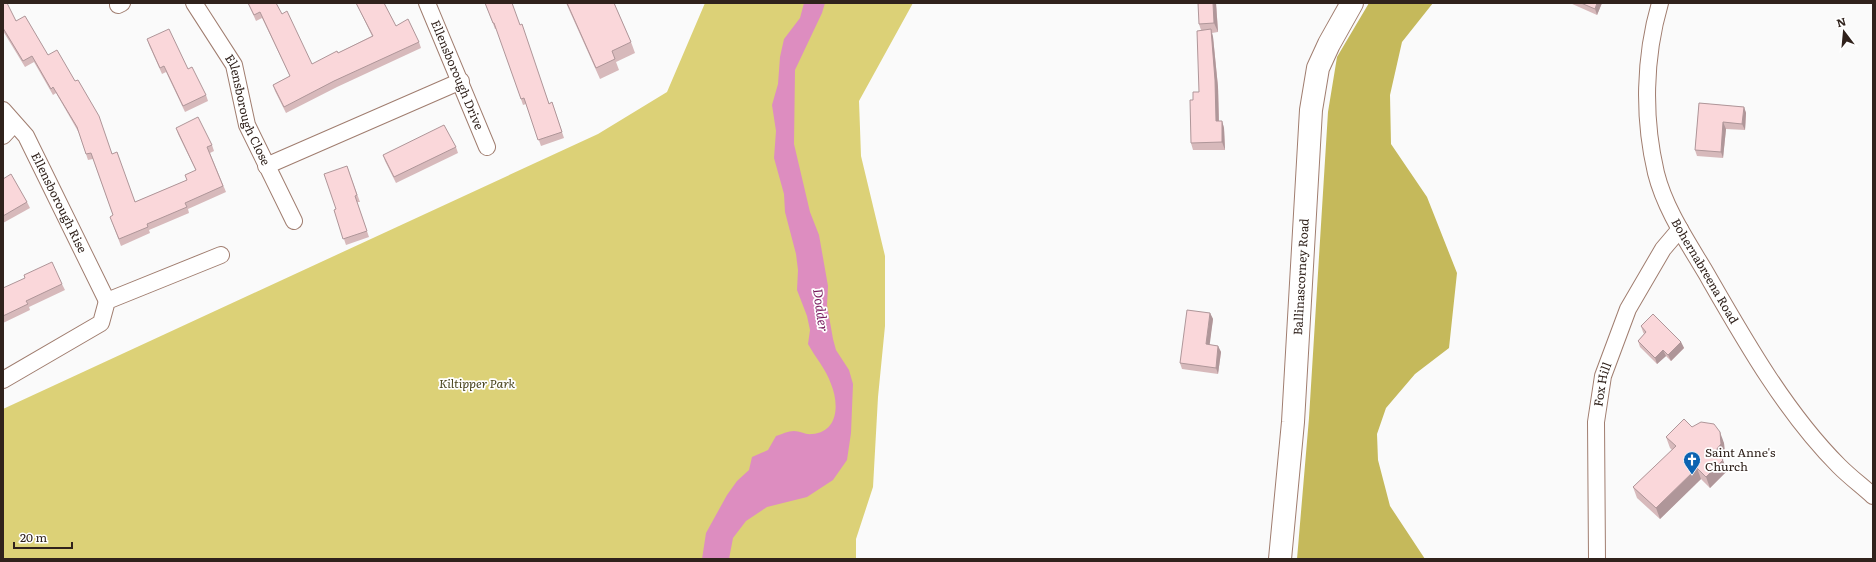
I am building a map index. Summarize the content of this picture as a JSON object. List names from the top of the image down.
{
  "streets": {
    "main road": ["Ballinascorney Road"],
    "street": [
      "Ellensborough Drive",
      "Ellensborough Close",
      "Ellensborough Rise",
      "Bohernabreena Road",
      "Fox Hill"
    ]
  },
  "crossings": [
    ["Bohernabreena Road", "Fox Hill"]
  ],
  "water": ["Dodder"],
  "parks": ["Kiltipper Park"],
  "places": {
    "church": ["Saint Anne's Church"]
  },
  "scale_bar": "20 m",
  "north": "top"
}
